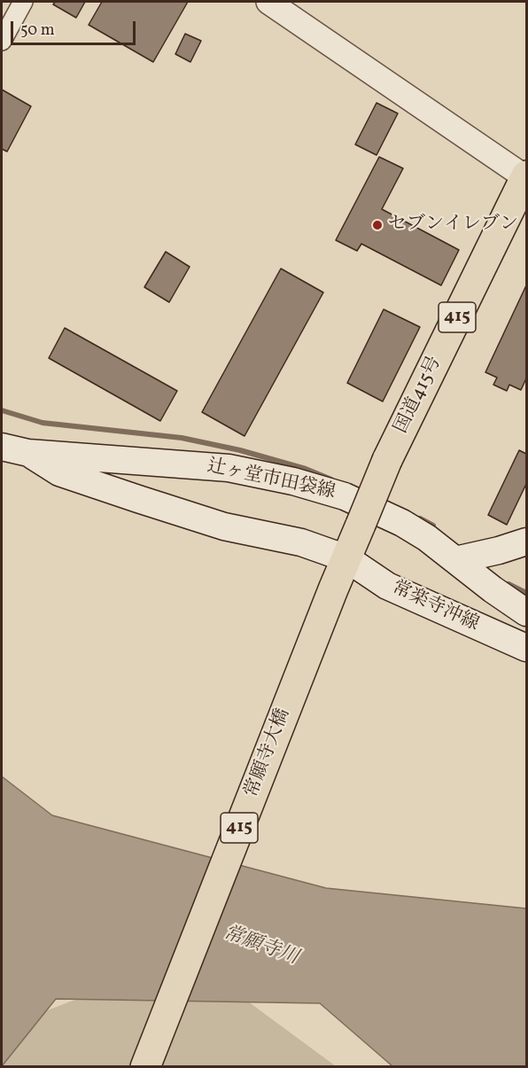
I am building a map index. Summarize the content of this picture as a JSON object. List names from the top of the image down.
{
  "streets": {
    "highway": ["415", "国道415号", "常願寺大橋"],
    "main road": ["辻ヶ堂市田袋線", "常楽寺沖線"]
  },
  "crossings": [
    ["国道415号", "辻ヶ堂市田袋線"],
    ["国道415号", "常楽寺沖線"],
    ["国道415号", "常願寺大橋"],
    ["辻ヶ堂市田袋線", "常楽寺沖線"]
  ],
  "water": ["常願寺川"],
  "places": ["セブンイレブン"],
  "scale_bar": "50 m"
}
